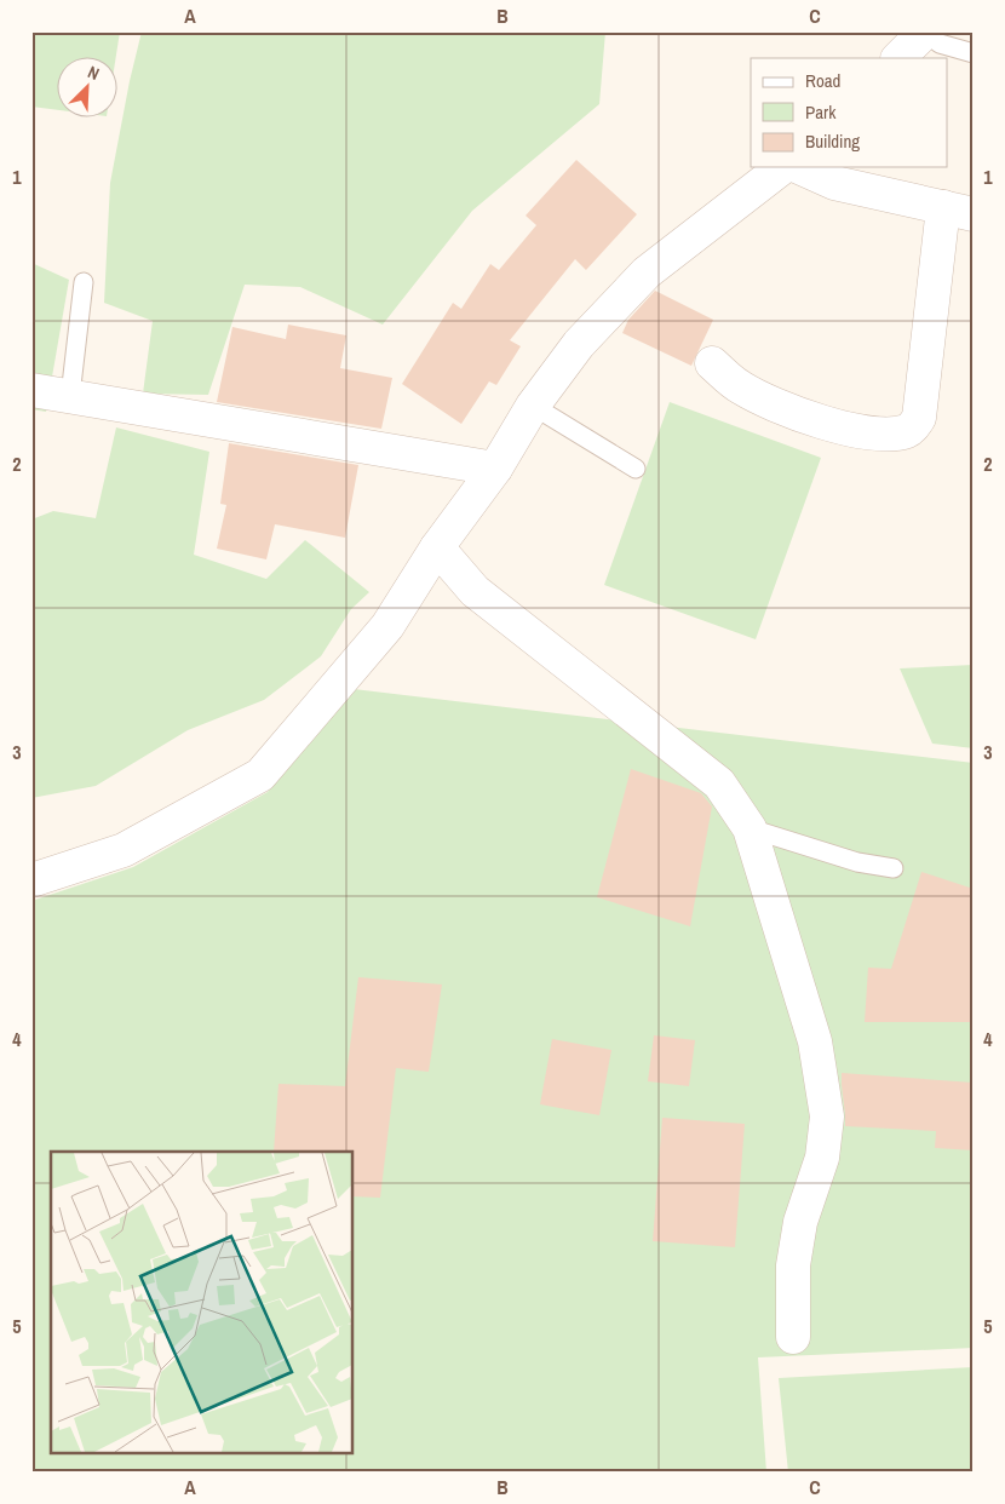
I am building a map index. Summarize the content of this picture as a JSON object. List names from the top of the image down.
{
  "legend": ["Road", "Park", "Building"],
  "north": "top right",
  "grid": {
    "columns": ["A", "B", "C"],
    "rows": [
      "1",
      "2",
      "3",
      "4",
      "5"
    ]
  }
}
